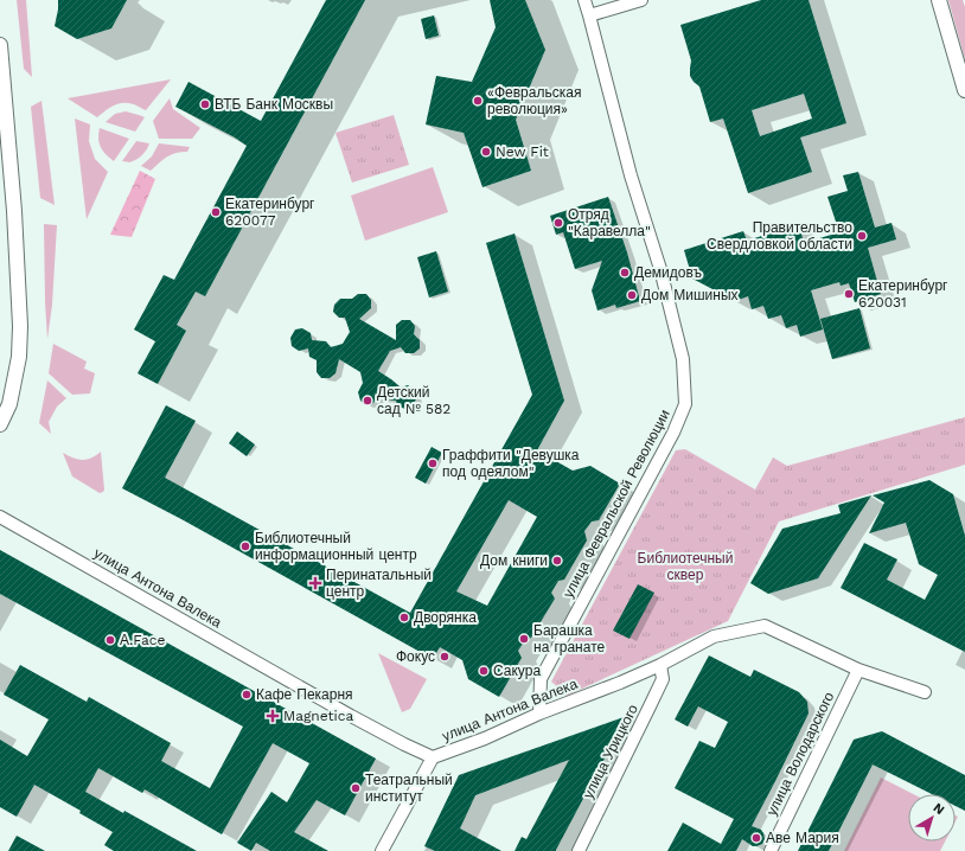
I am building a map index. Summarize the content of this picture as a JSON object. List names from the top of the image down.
{
  "streets": {
    "street": [
      "улица Февральской Революции",
      "улица Антона Валека",
      "улица Урицкого",
      "улица Володарского"
    ]
  },
  "crossings": [
    ["улица Февральской Революции", "улица Антона Валека"],
    ["улица Антона Валека", "улица Урицкого"],
    ["улица Антона Валека", "улица Володарского"]
  ],
  "parks": ["Библиотечный сквер"],
  "places": {
    "other": [
      "«Февральская революция»",
      "ВТБ Банк Москвы",
      "New Fit",
      "Екатеринбург 620077",
      "Отряд \"Каравелла\"",
      "Правительство Свердловкой области",
      "Демидовъ",
      "Екатеринбург 620031",
      "Дом Мишиных",
      "Детский сад № 582",
      "Граффити \"Девушка под одеялом\"",
      "Библиотечный информационный центр",
      "Дом книги",
      "Дворянка",
      "Барашка на гранате",
      "А.Face",
      "Фокус",
      "Сакура",
      "Кафе Пекарня",
      "Театральный институт",
      "Аве Мария"
    ],
    "health": ["Перинатальный центр", "Magnetica"]
  },
  "north": "top right"
}
